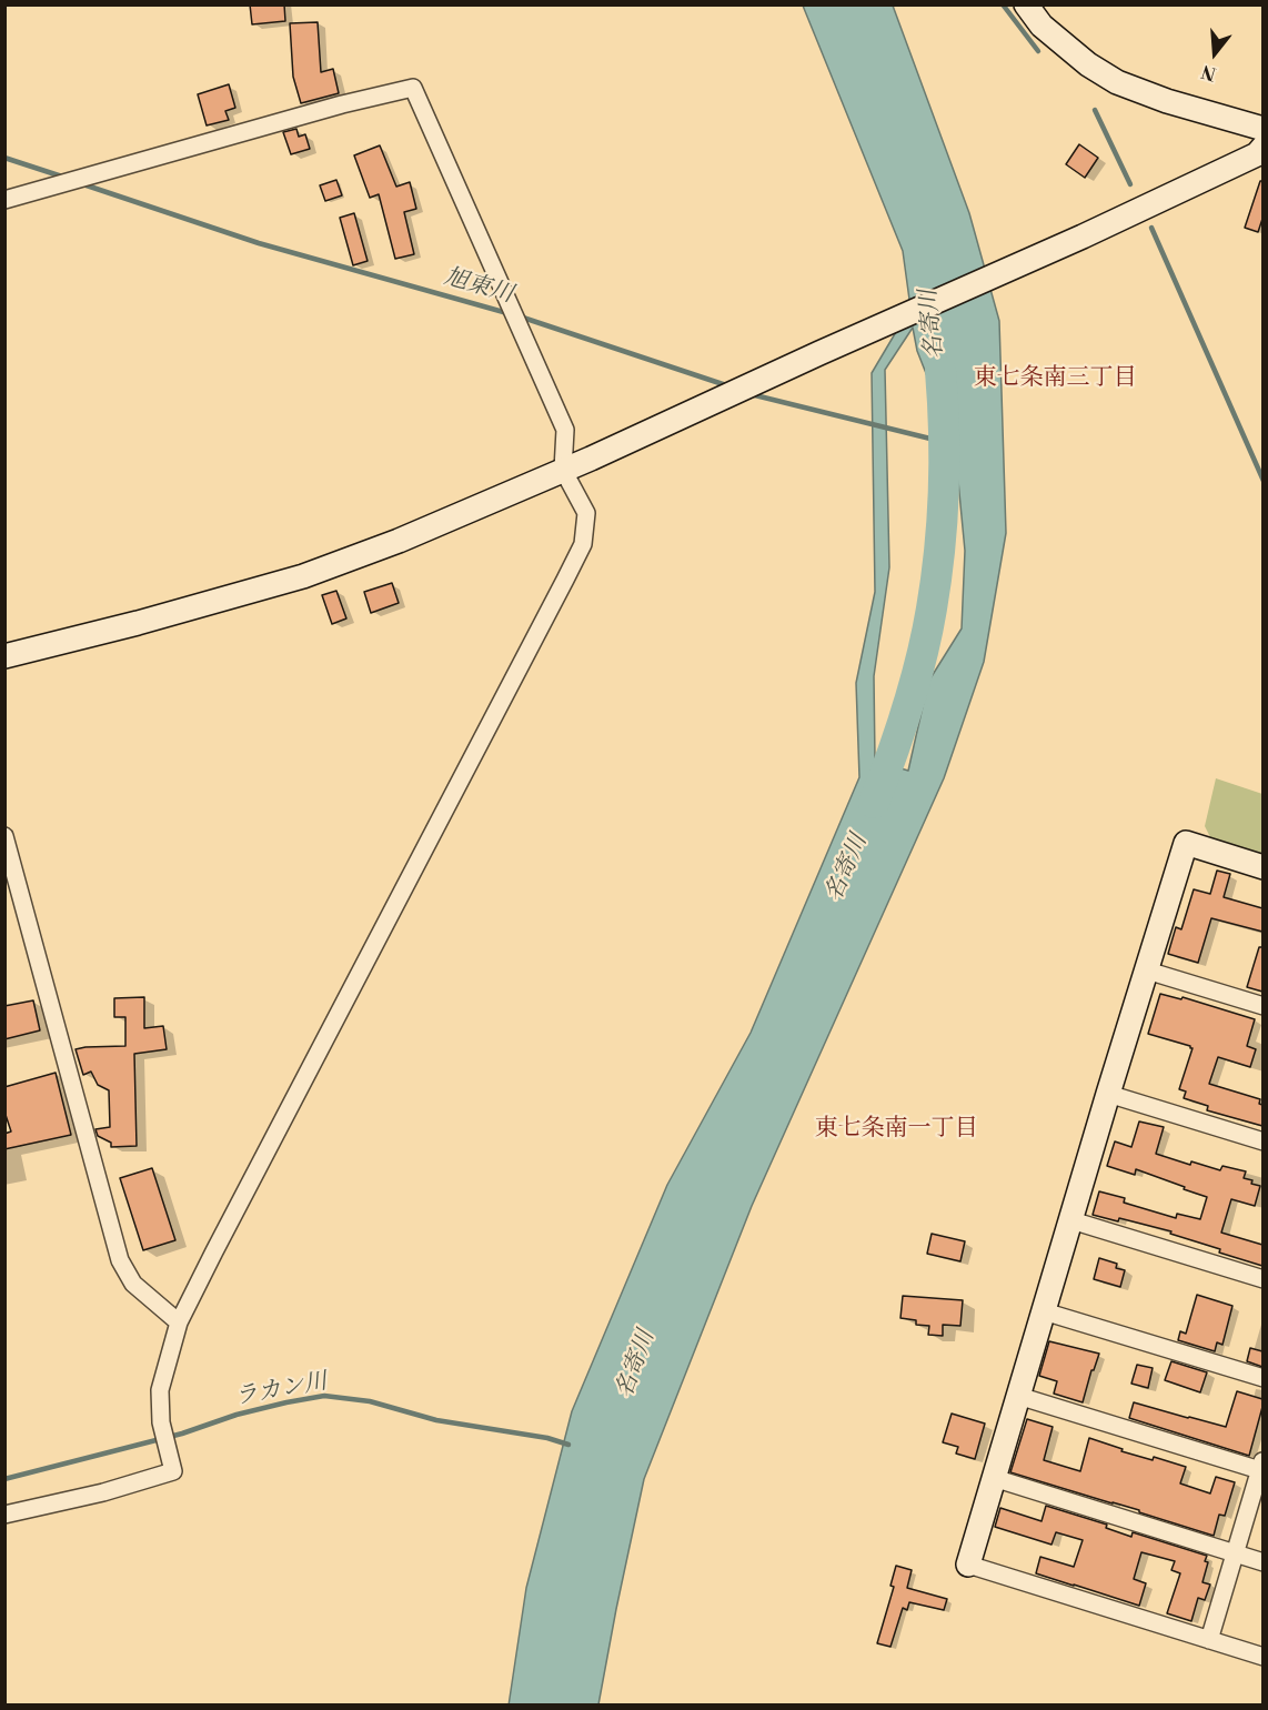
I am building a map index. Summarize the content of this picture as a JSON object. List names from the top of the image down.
{
  "districts": ["東七条南三丁目", "東七条南一丁目"],
  "water": ["旭東川", "名寄川", "ラカン川"],
  "north": "bottom"
}
